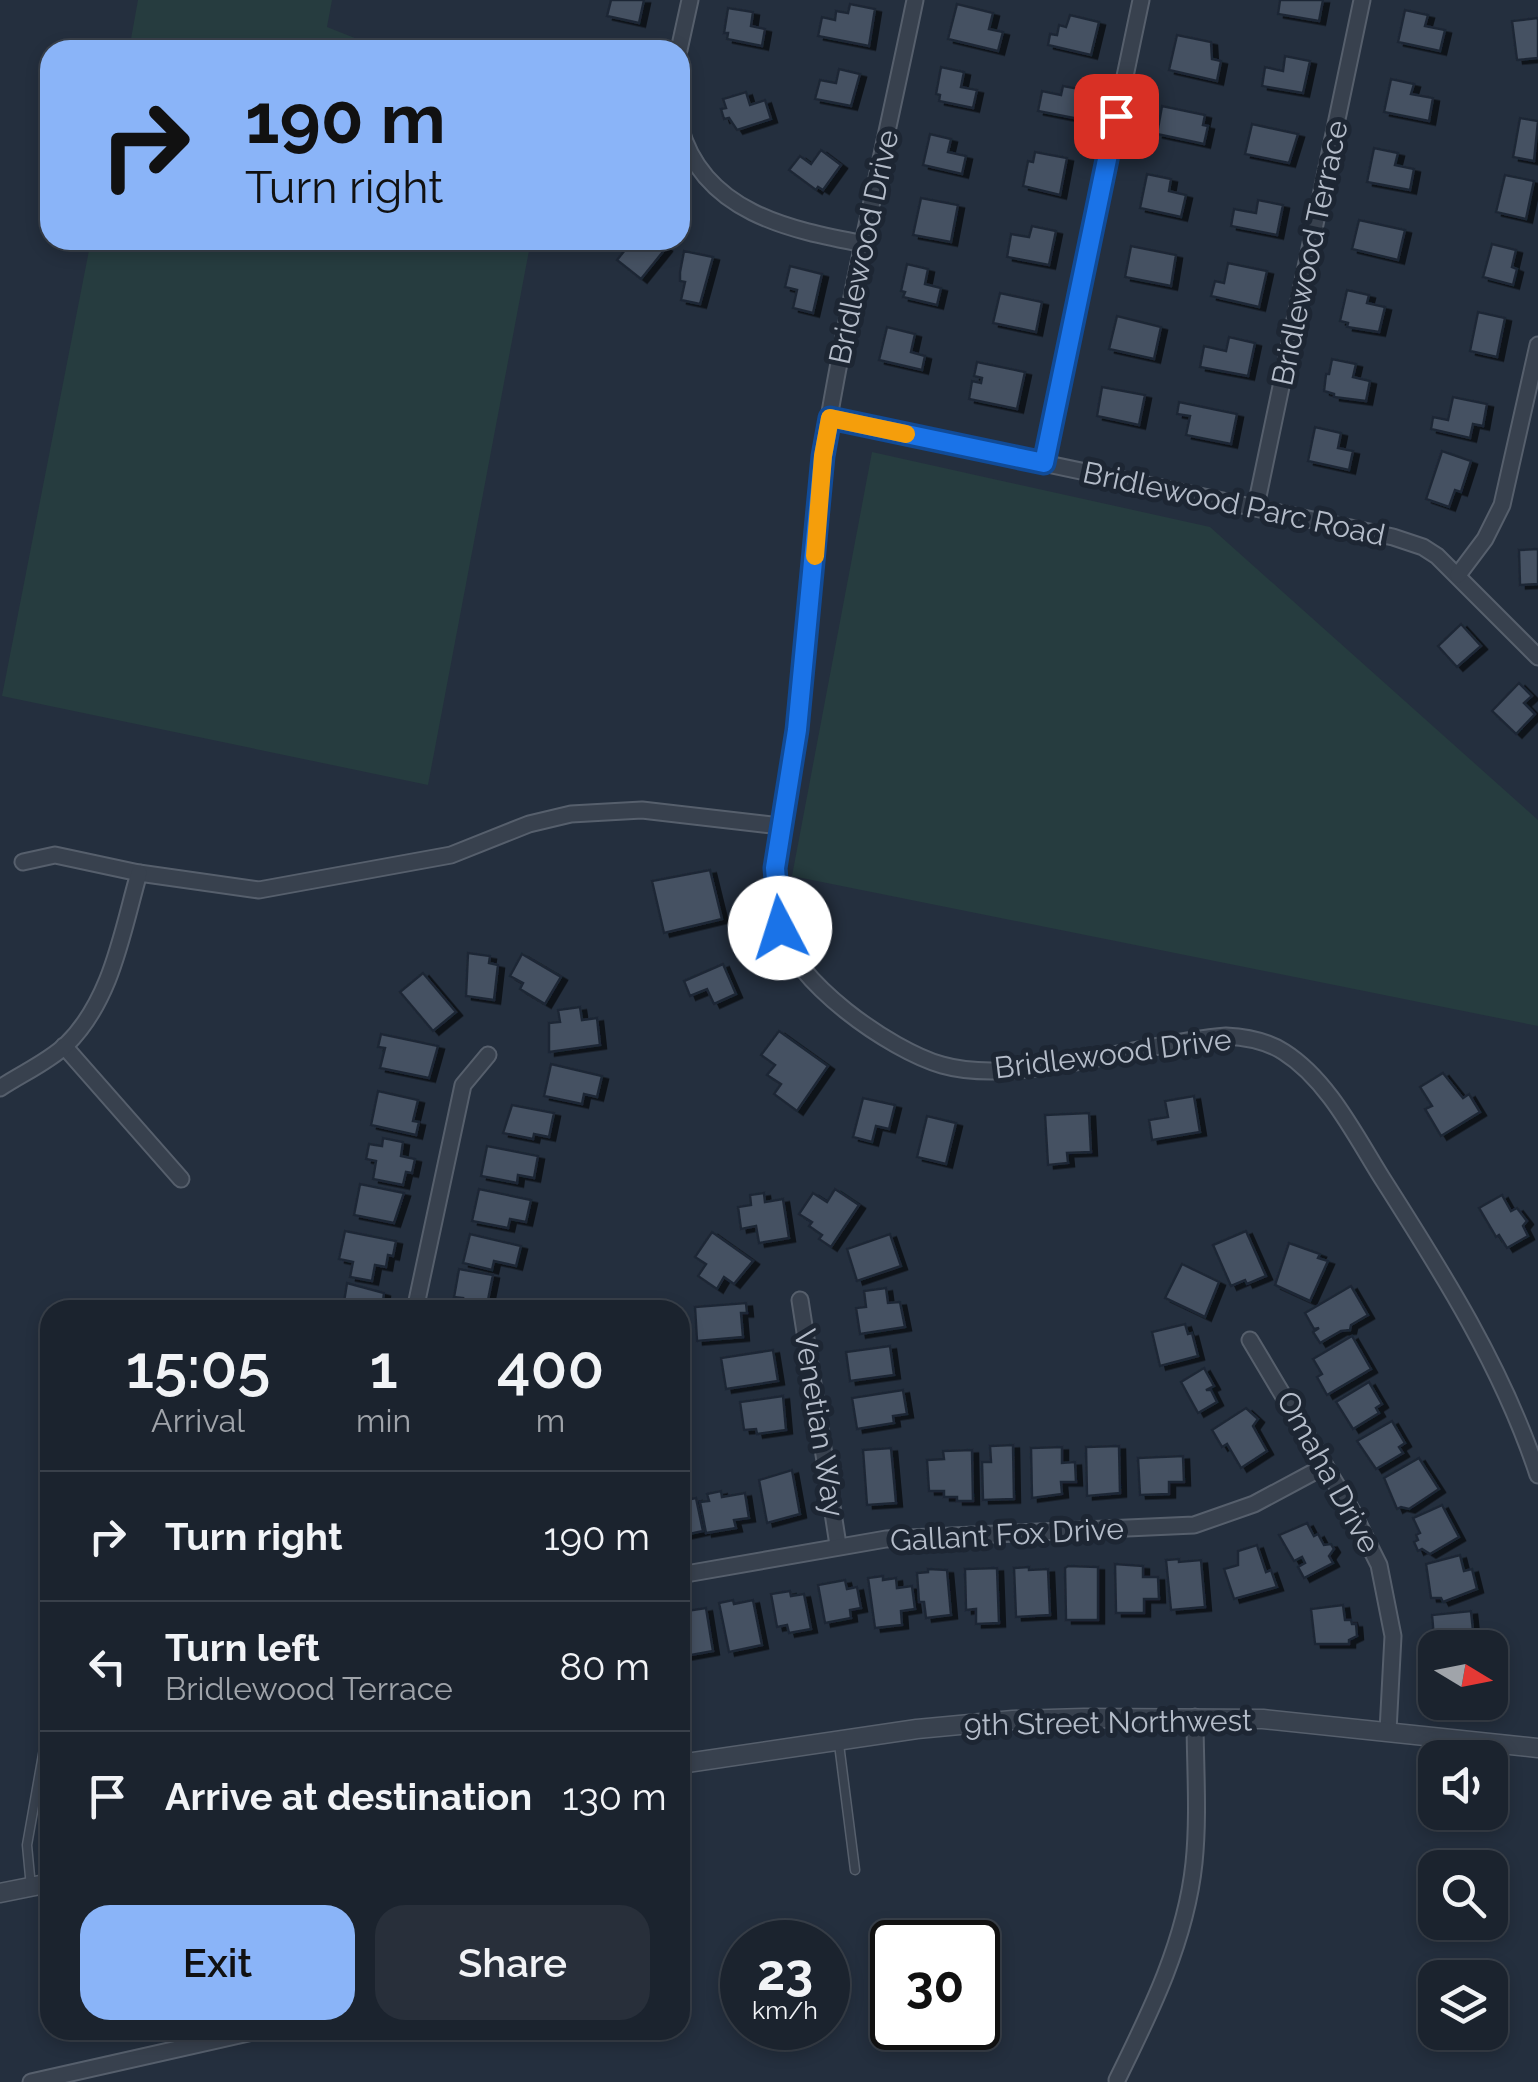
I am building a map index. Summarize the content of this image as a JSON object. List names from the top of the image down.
{
  "streets": {
    "street": [
      "Bridlewood Drive",
      "Bridlewood Terrace",
      "Bridlewood Parc Road",
      "Venetian Way",
      "Omaha Drive",
      "Gallant Fox Drive",
      "9th Street Northwest"
    ]
  },
  "crossings": [
    ["Bridlewood Drive", "Bridlewood Parc Road"],
    ["Bridlewood Terrace", "Bridlewood Parc Road"],
    ["Venetian Way", "Gallant Fox Drive"],
    ["Omaha Drive", "Gallant Fox Drive"],
    ["Omaha Drive", "9th Street Northwest"]
  ],
  "north": "right",
  "page": {
    "turn": ["190 m", "Turn right"],
    "eta": [
      "15:05",
      "Arrival",
      "1",
      "min",
      "400",
      "m"
    ],
    "list": [
      {
        "name": "Turn right",
        "value": "190 m"
      },
      {
        "name": "Turn left",
        "note": "Bridlewood Terrace",
        "value": "80 m"
      },
      {
        "name": "Arrive at destination",
        "value": "130 m"
      }
    ],
    "buttons": ["Exit", "Share"],
    "speed": "23 km/h",
    "limit": "30"
  }
}
